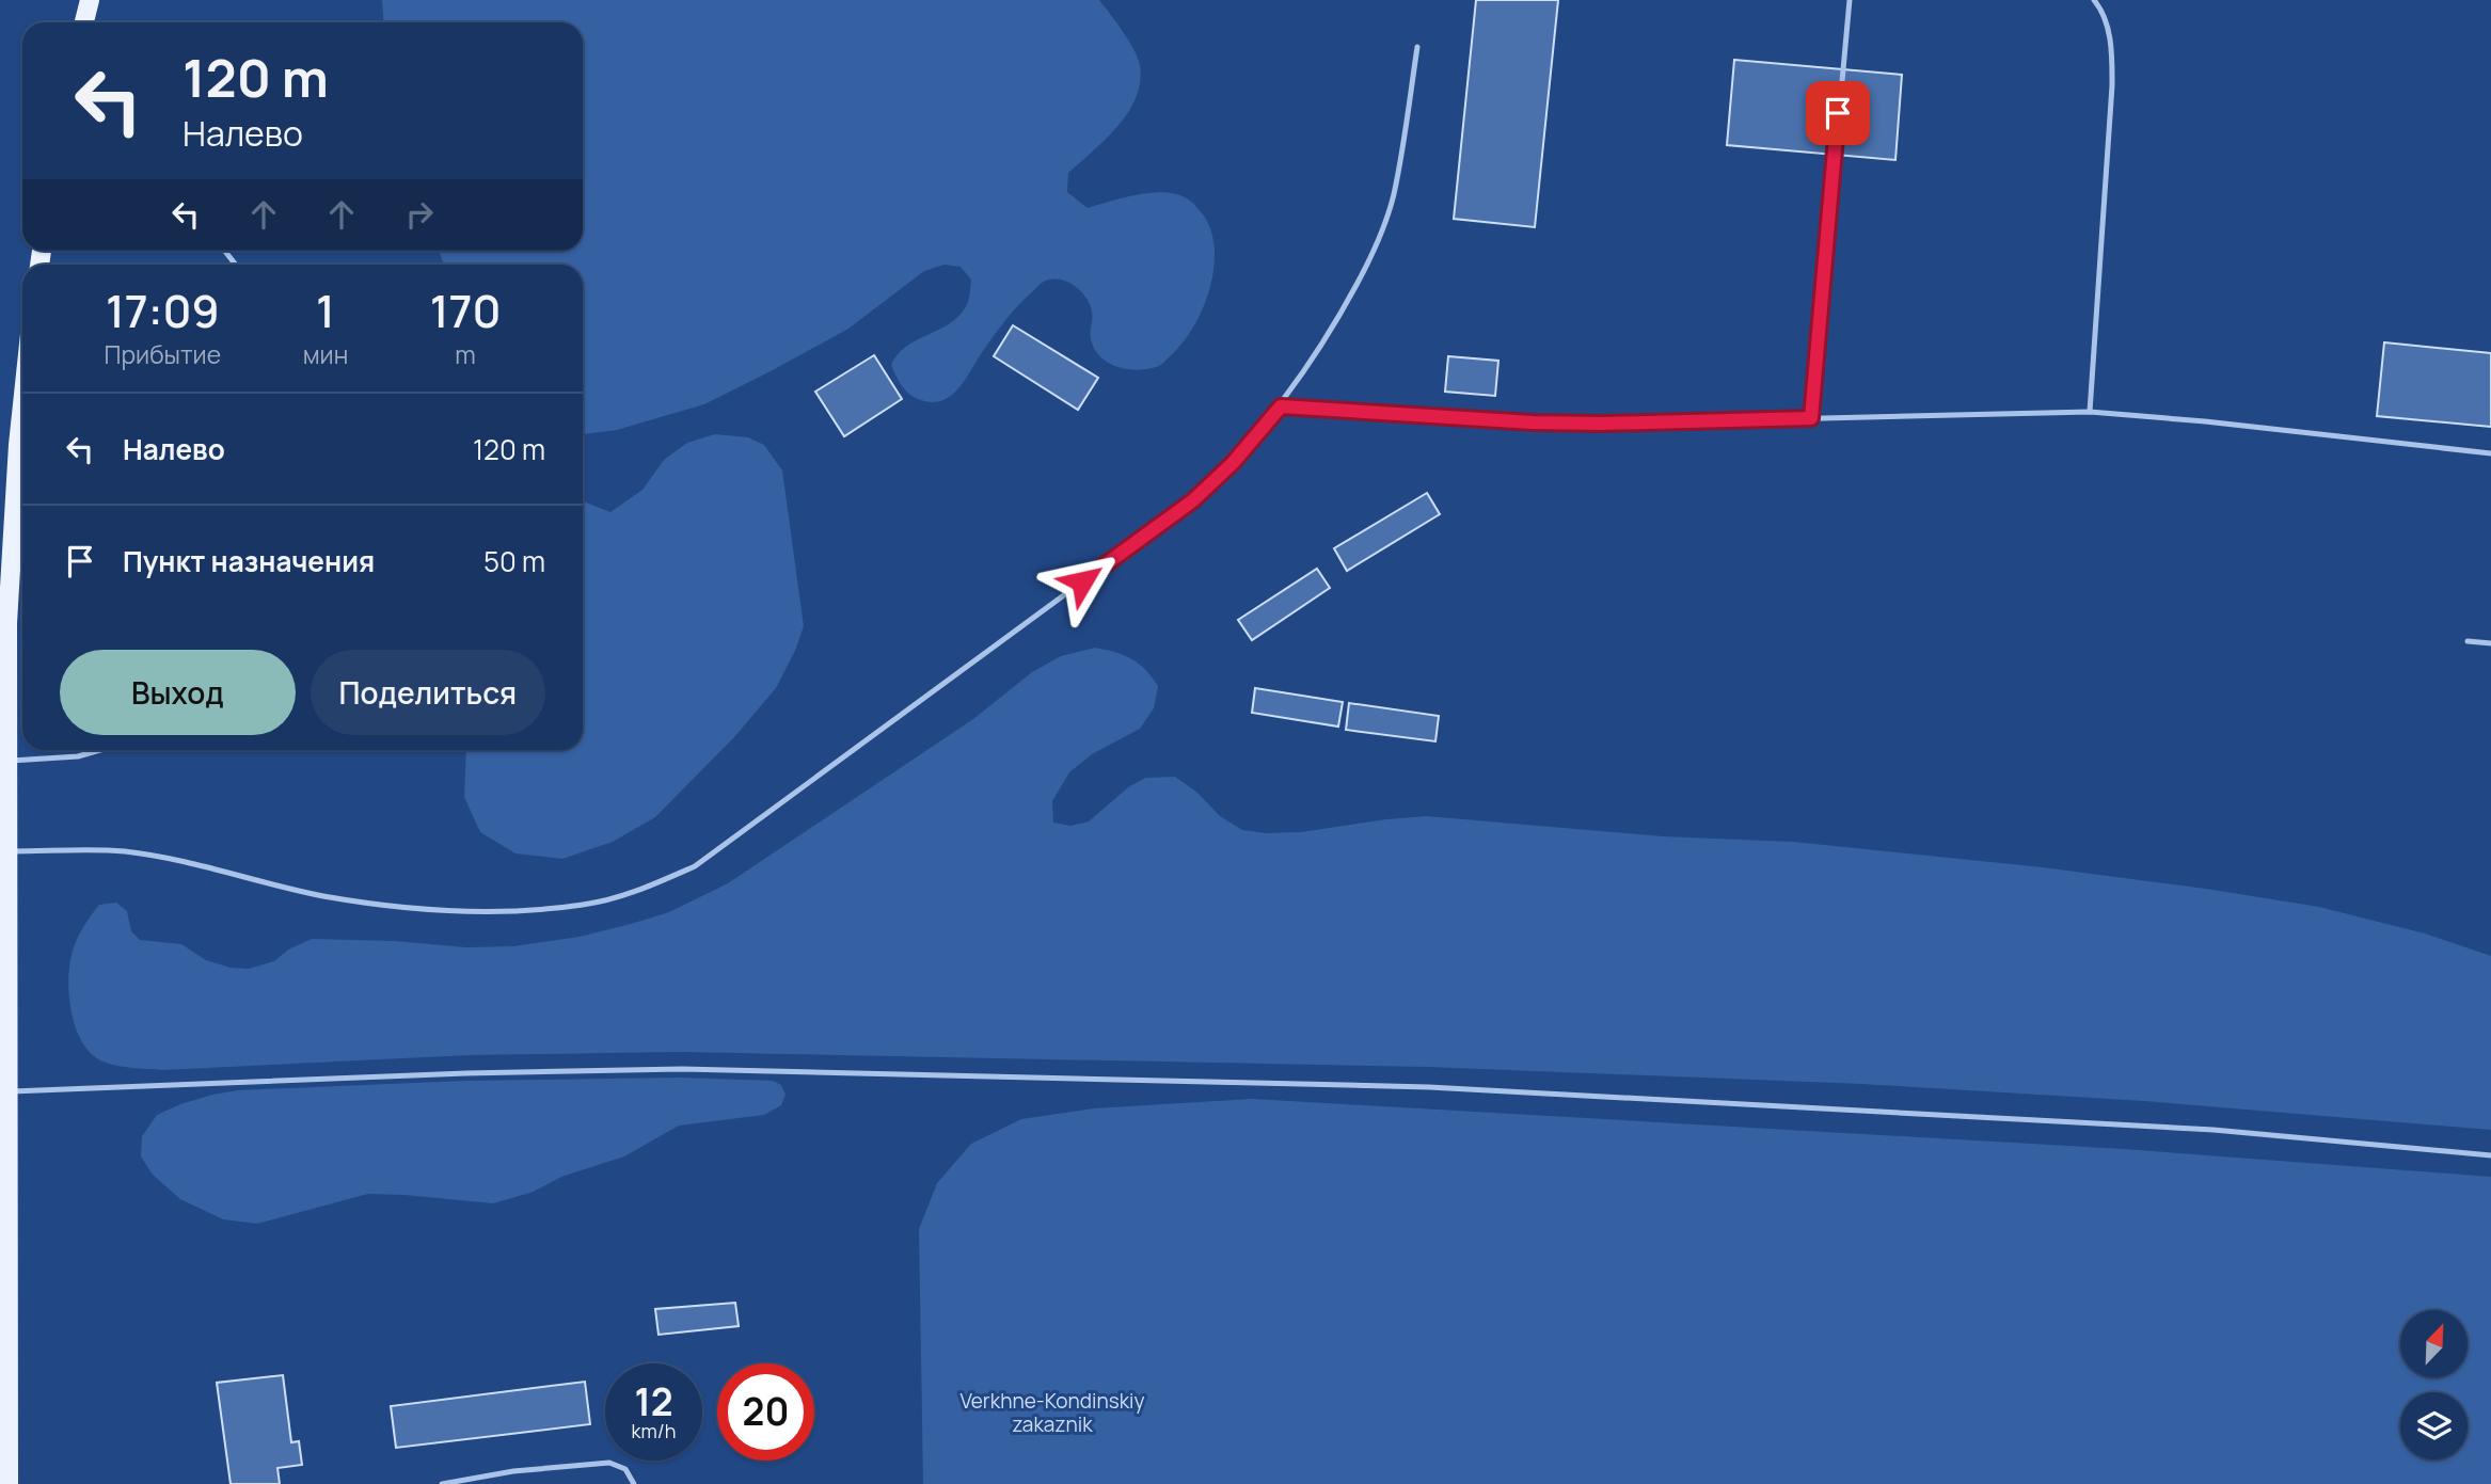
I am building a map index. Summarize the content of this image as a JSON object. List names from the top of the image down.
{
  "parks": ["Verkhne-Kondinskiy zakaznik"],
  "north": "top right",
  "page": {
    "turn": ["120 m", "Налево"],
    "eta": [
      "17:09",
      "Прибытие",
      "1",
      "мин",
      "170",
      "m"
    ],
    "list": [
      {
        "name": "Налево",
        "value": "120 m"
      },
      {
        "name": "Пункт назначения",
        "value": "50 m"
      }
    ],
    "buttons": ["Выход", "Поделиться"],
    "speed": "12 km/h",
    "limit": "20"
  }
}
